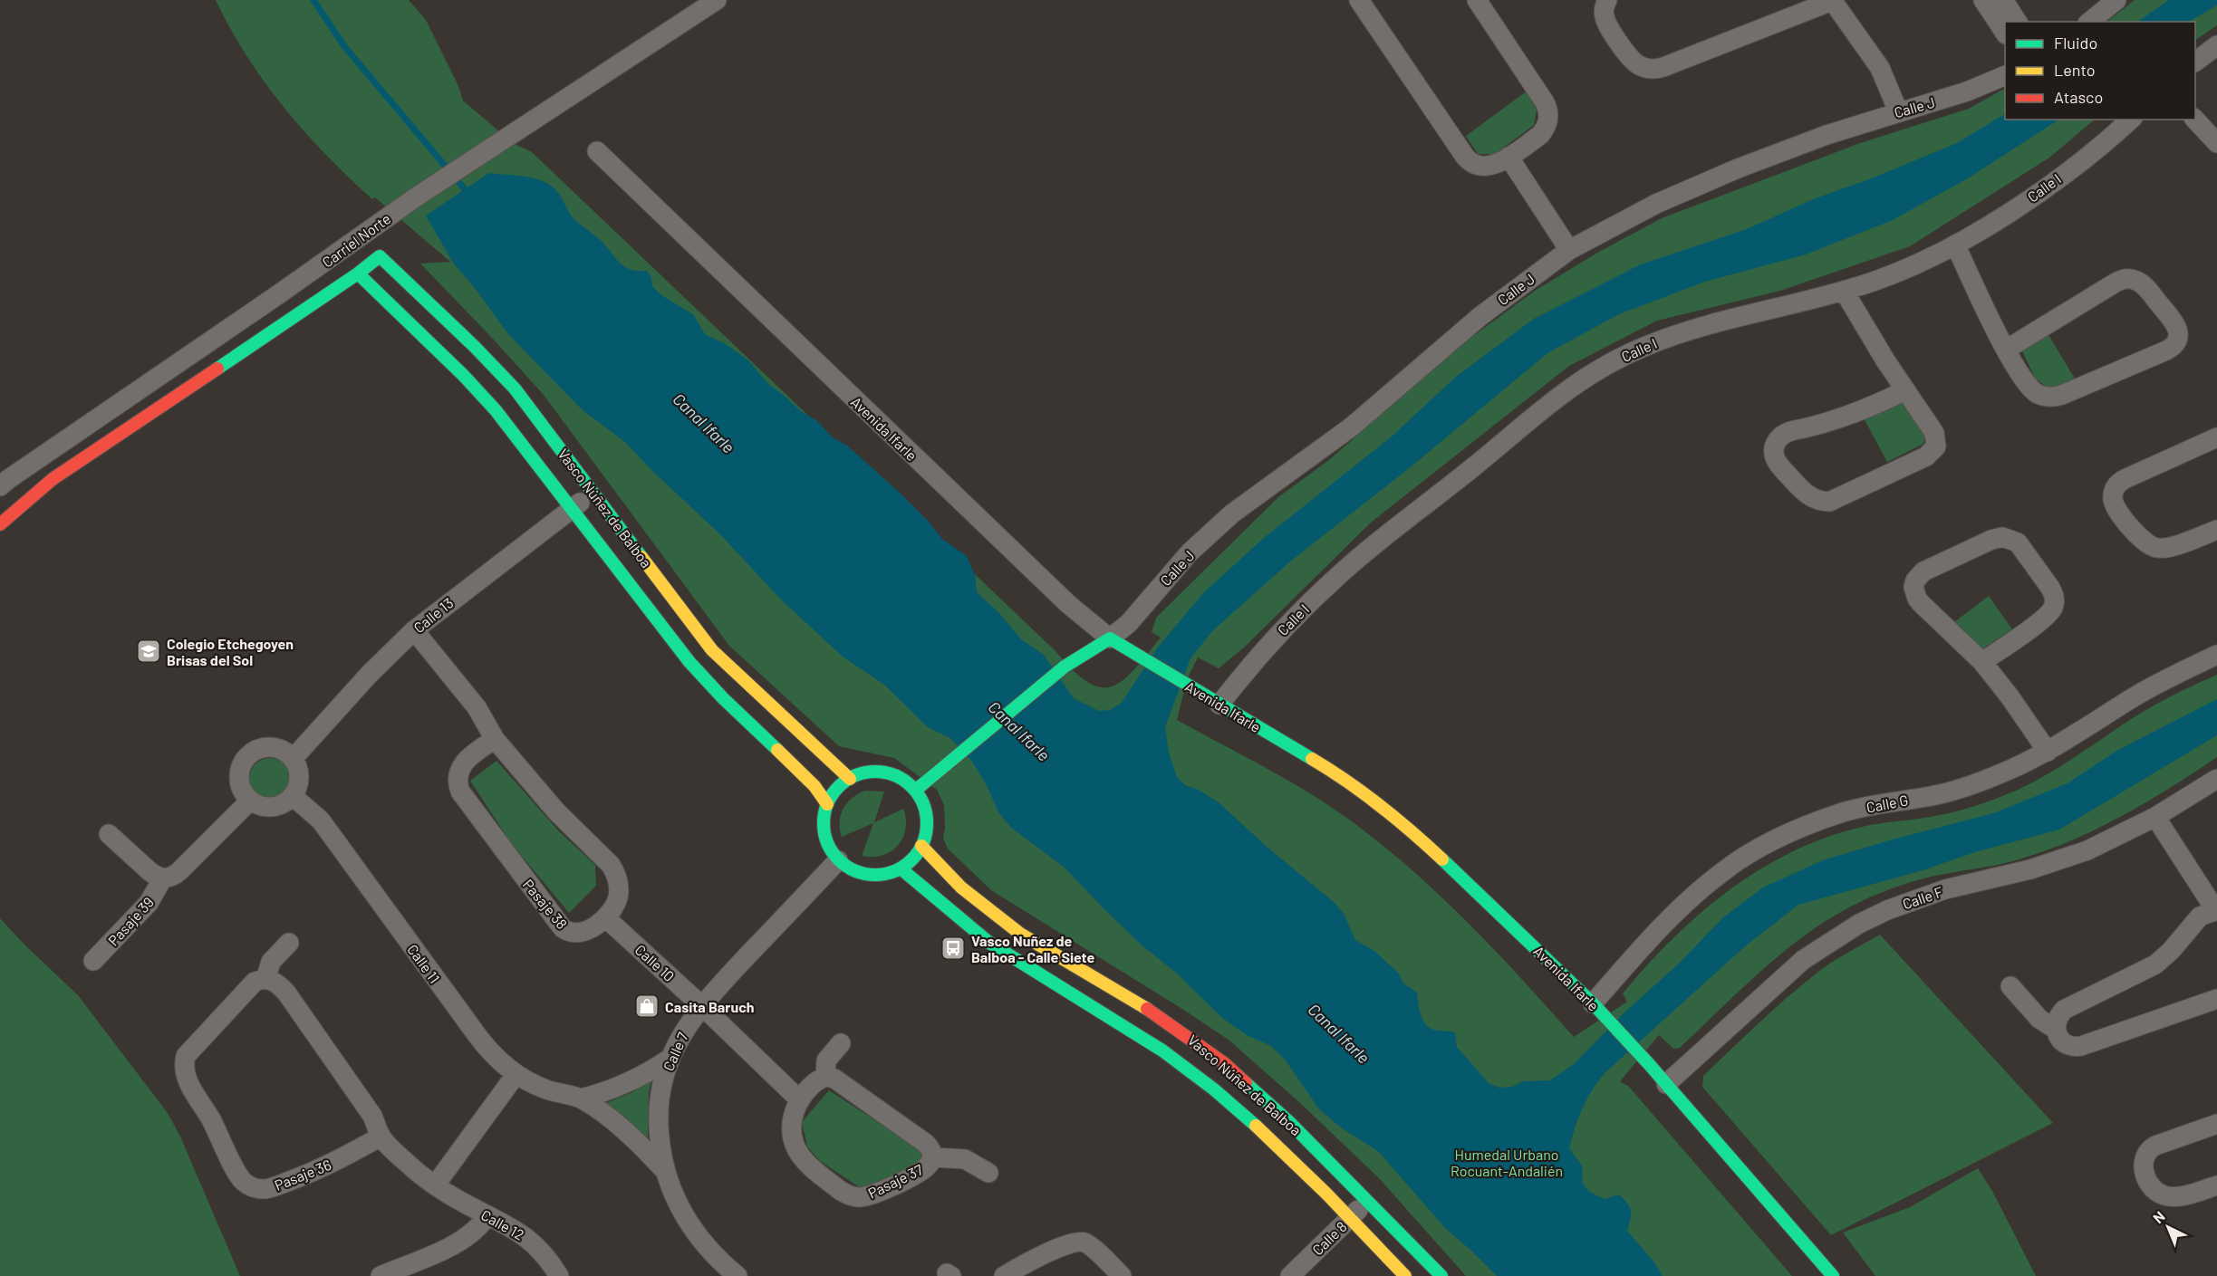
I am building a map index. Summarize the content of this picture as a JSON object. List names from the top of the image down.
{
  "streets": {
    "street": [
      "Calle J",
      "Calle I",
      "Carriel Norte",
      "Avenida Ifarle",
      "Vasco Núñez de Balboa",
      "Calle 13",
      "Calle G",
      "Calle F",
      "Pasaje 38",
      "Pasaje 39",
      "Calle 10",
      "Calle 11",
      "Calle 7",
      "Pasaje 36",
      "Pasaje 37",
      "Calle 12",
      "Calle 8"
    ]
  },
  "crossings": [
    ["Calle J", "Avenida Ifarle"],
    ["Calle I", "Avenida Ifarle"],
    ["Carriel Norte", "Vasco Núñez de Balboa"],
    ["Avenida Ifarle", "Calle G"],
    ["Avenida Ifarle", "Calle F"],
    ["Vasco Núñez de Balboa", "Calle 13"],
    ["Vasco Núñez de Balboa", "Calle 7"],
    ["Vasco Núñez de Balboa", "Calle 8"],
    ["Calle 13", "Pasaje 38"],
    ["Calle 13", "Calle 11"],
    ["Pasaje 38", "Calle 10"],
    ["Calle 10", "Calle 7"],
    ["Calle 10", "Pasaje 37"],
    ["Calle 11", "Calle 7"],
    ["Pasaje 36", "Calle 12"]
  ],
  "water": ["Canal Ifarle"],
  "parks": ["Humedal Urbano Rocuant-Andalién"],
  "places": {
    "school or university": ["Colegio Etchegoyen Brisas del Sol"],
    "bus stop": ["Vasco Nuñez de Balboa - Calle Siete"],
    "shop": ["Casita Baruch"]
  },
  "legend": ["Fluido", "Lento", "Atasco"],
  "north": "top left"
}
